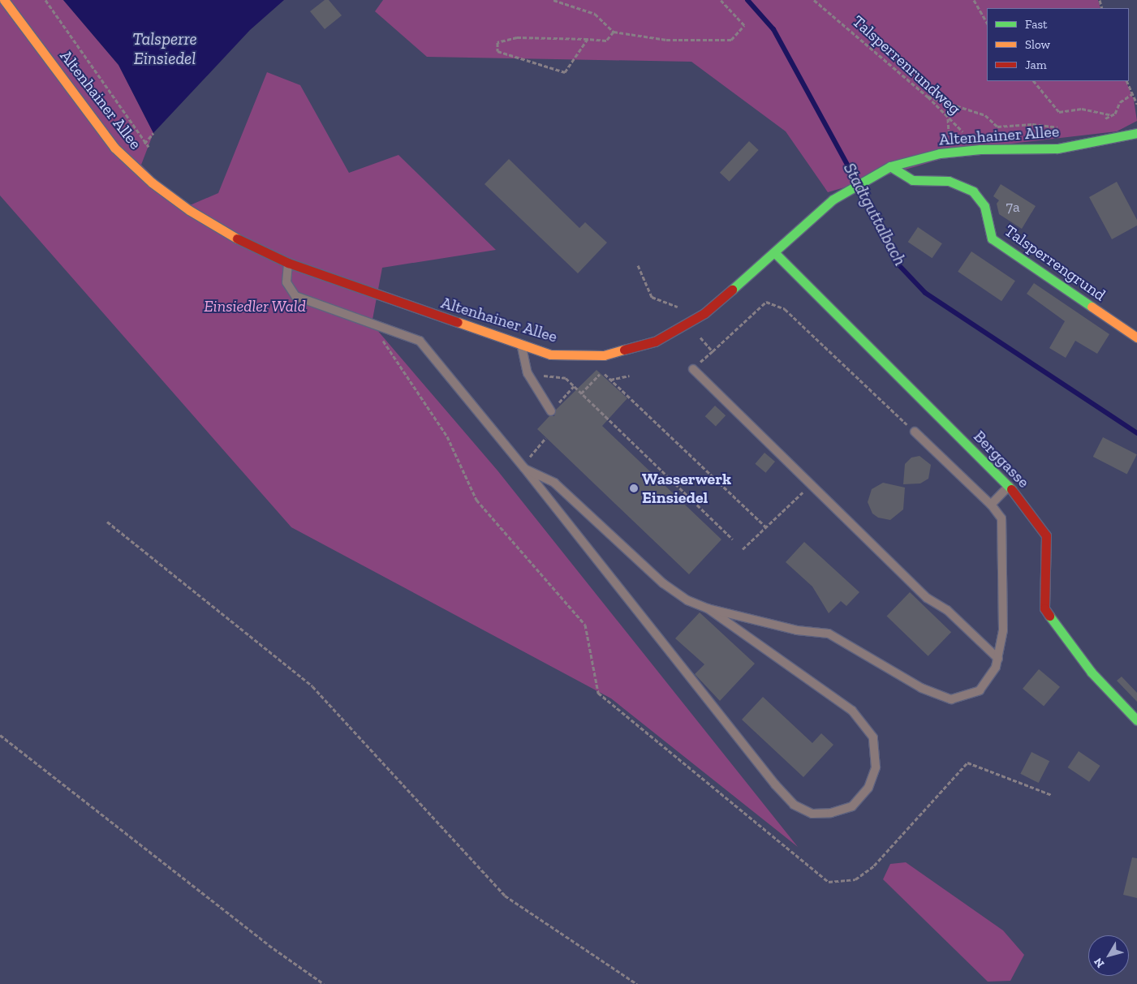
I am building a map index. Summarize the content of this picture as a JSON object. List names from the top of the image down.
{
  "streets": {
    "street": ["Altenhainer Allee", "Talsperrengrund", "Berggasse"],
    "path": ["Talsperrenrundweg"]
  },
  "crossings": [
    ["Altenhainer Allee", "Talsperrengrund"],
    ["Altenhainer Allee", "Berggasse"]
  ],
  "water": ["Talsperre Einsiedel", "Stadtguttalbach"],
  "parks": ["Einsiedler Wald"],
  "places": ["Wasserwerk Einsiedel"],
  "house_numbers": ["7a"],
  "legend": ["Fast", "Slow", "Jam"],
  "north": "bottom left"
}
